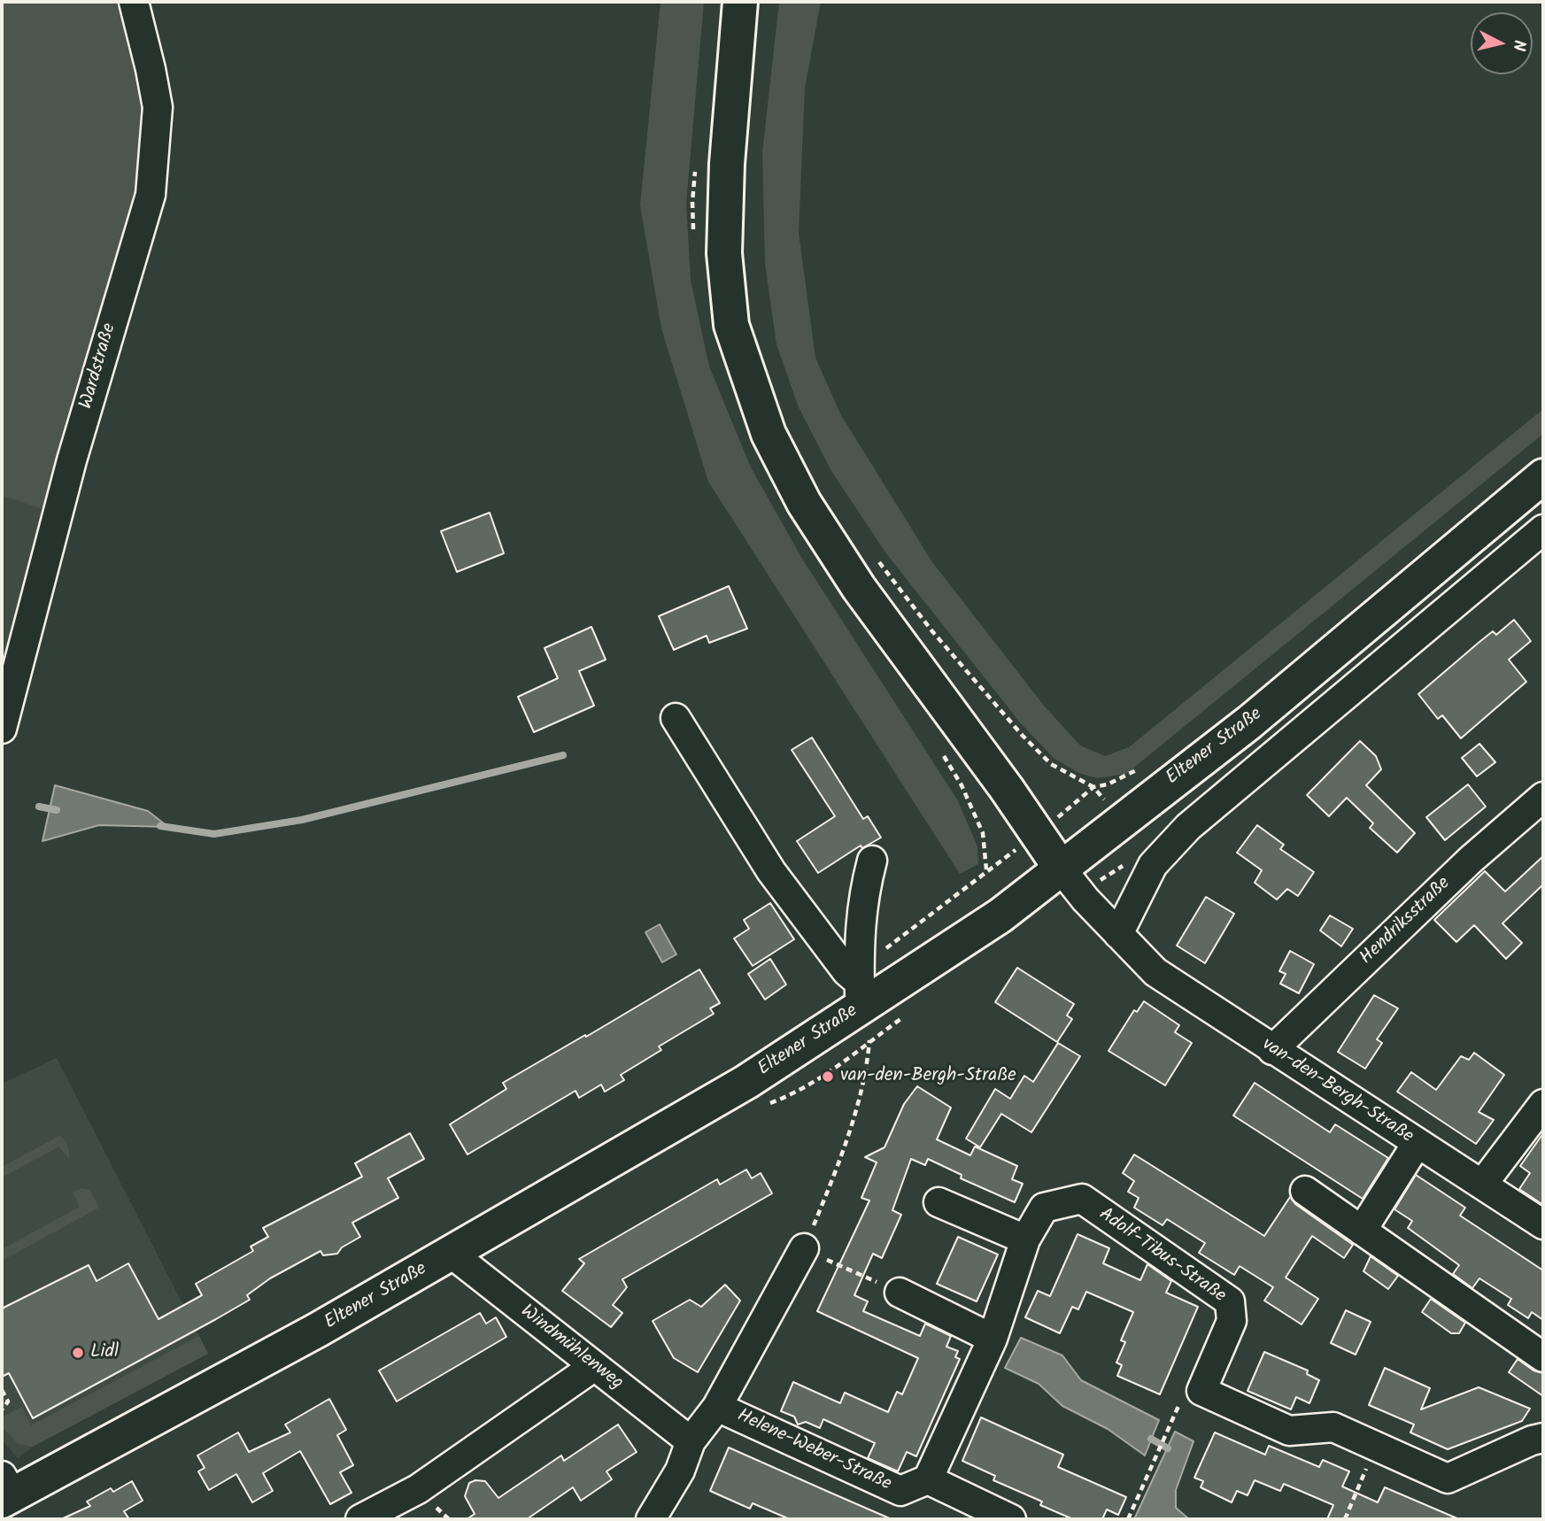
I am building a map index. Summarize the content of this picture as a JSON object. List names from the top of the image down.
{
  "streets": {
    "main road": ["Eltener Straße"],
    "street": [
      "Wardstraße",
      "Hendriksstraße",
      "van-den-Bergh-Straße",
      "Adolf-Tibus-Straße",
      "Windmühlenweg",
      "Helene-Weber-Straße"
    ]
  },
  "crossings": [
    ["Eltener Straße", "van-den-Bergh-Straße"],
    ["Eltener Straße", "Windmühlenweg"],
    ["Hendriksstraße", "van-den-Bergh-Straße"],
    ["Adolf-Tibus-Straße", "Helene-Weber-Straße"]
  ],
  "places": ["van-den-Bergh-Straße", "Lidl"],
  "north": "right"
}
